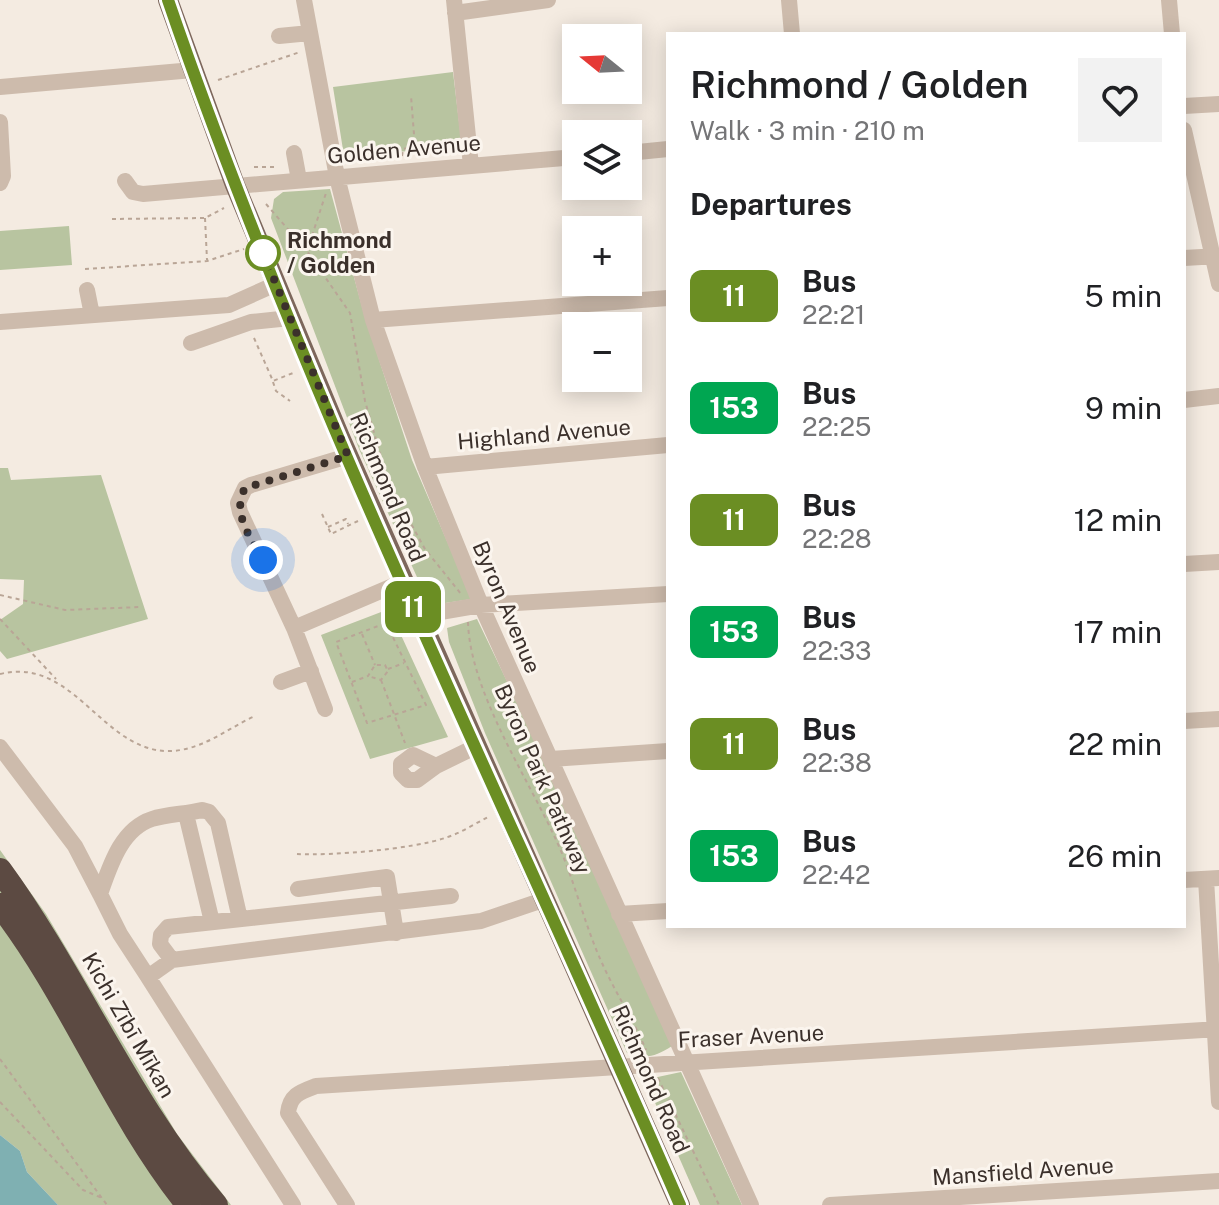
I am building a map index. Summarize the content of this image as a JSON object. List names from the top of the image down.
{
  "streets": {
    "highway": ["Kichi Zībī Mīkan"],
    "main road": ["Richmond Road"],
    "street": [
      "Golden Avenue",
      "Highland Avenue",
      "Byron Avenue",
      "Fraser Avenue",
      "Mansfield Avenue"
    ],
    "path": ["Byron Park Pathway"]
  },
  "crossings": [
    ["Golden Avenue", "Richmond Road"],
    ["Golden Avenue", "Byron Avenue"],
    ["Highland Avenue", "Byron Avenue"],
    ["Richmond Road", "Fraser Avenue"],
    ["Byron Avenue", "Byron Park Pathway"],
    ["Byron Avenue", "Fraser Avenue"],
    ["Byron Park Pathway", "Fraser Avenue"]
  ],
  "places": ["Richmond / Golden"],
  "lines": ["bus line 11"],
  "north": "left",
  "page": {
    "on_map": "11",
    "map_buttons": ["+", "−"],
    "heading": [
      ["Richmond / Golden", "Walk · 3 min · 210 m"],
      "Departures"
    ],
    "list": [
      {
        "mark": "11",
        "name": "Bus",
        "note": "22:21",
        "value": "5 min"
      },
      {
        "mark": "153",
        "name": "Bus",
        "note": "22:25",
        "value": "9 min"
      },
      {
        "mark": "11",
        "name": "Bus",
        "note": "22:28",
        "value": "12 min"
      },
      {
        "mark": "153",
        "name": "Bus",
        "note": "22:33",
        "value": "17 min"
      },
      {
        "mark": "11",
        "name": "Bus",
        "note": "22:38",
        "value": "22 min"
      },
      {
        "mark": "153",
        "name": "Bus",
        "note": "22:42",
        "value": "26 min"
      }
    ]
  }
}
